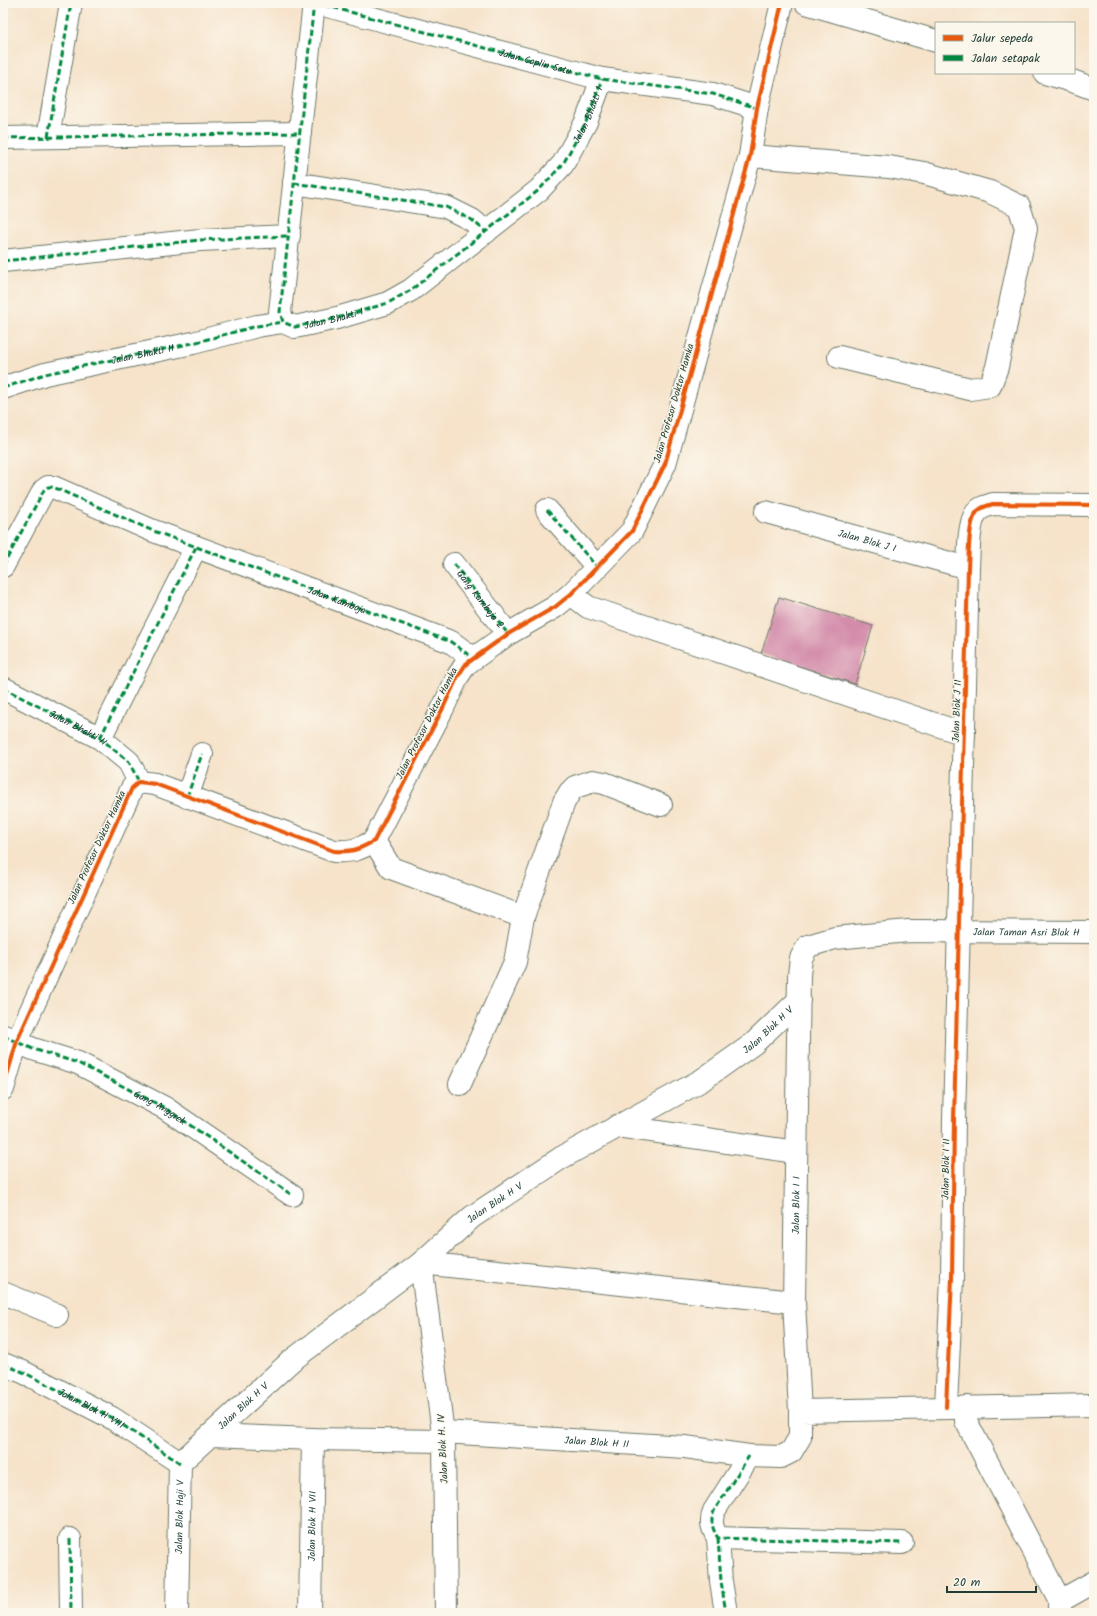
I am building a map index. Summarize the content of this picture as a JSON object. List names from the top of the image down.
{
  "streets": {
    "street": [
      "Jalan Caplin Satu",
      "Jalan Bhakti 1",
      "Jalan Bhakti II",
      "Jalan Profesor Doktor Hamka",
      "Jalan Blok J I",
      "Jalan Kamboja",
      "Gang Kamboja 2",
      "Jalan Blok J II",
      "Jalan Taman Asri Blok H",
      "Jalan Blok H V",
      "Gang Anggrek",
      "Jalan Blok I II",
      "Jalan Blok I I",
      "Jalan Blok H VIII",
      "Jalan Blok H II",
      "Jalan Blok H. IV",
      "Jalan Blok Haji V",
      "Jalan Blok H VII"
    ]
  },
  "crossings": [
    ["Jalan Caplin Satu", "Jalan Bhakti 1"],
    ["Jalan Caplin Satu", "Jalan Profesor Doktor Hamka"],
    ["Jalan Bhakti 1", "Jalan Bhakti II"],
    ["Jalan Bhakti II", "Jalan Profesor Doktor Hamka"],
    ["Jalan Profesor Doktor Hamka", "Jalan Kamboja"],
    ["Jalan Profesor Doktor Hamka", "Gang Kamboja 2"],
    ["Jalan Profesor Doktor Hamka", "Gang Anggrek"],
    ["Jalan Blok J I", "Jalan Blok J II"],
    ["Jalan Blok J II", "Jalan Taman Asri Blok H"],
    ["Jalan Blok J II", "Jalan Blok I II"],
    ["Jalan Taman Asri Blok H", "Jalan Blok H V"],
    ["Jalan Taman Asri Blok H", "Jalan Blok I II"],
    ["Jalan Taman Asri Blok H", "Jalan Blok I I"],
    ["Jalan Blok H V", "Jalan Blok I I"],
    ["Jalan Blok H V", "Jalan Blok H II"],
    ["Jalan Blok H V", "Jalan Blok H. IV"],
    ["Jalan Blok I I", "Jalan Blok H II"],
    ["Jalan Blok H VIII", "Jalan Blok Haji V"],
    ["Jalan Blok H II", "Jalan Blok H. IV"],
    ["Jalan Blok H II", "Jalan Blok H VII"]
  ],
  "legend": ["Jalur sepeda", "Jalan setapak"],
  "scale_bar": "20 m"
}
